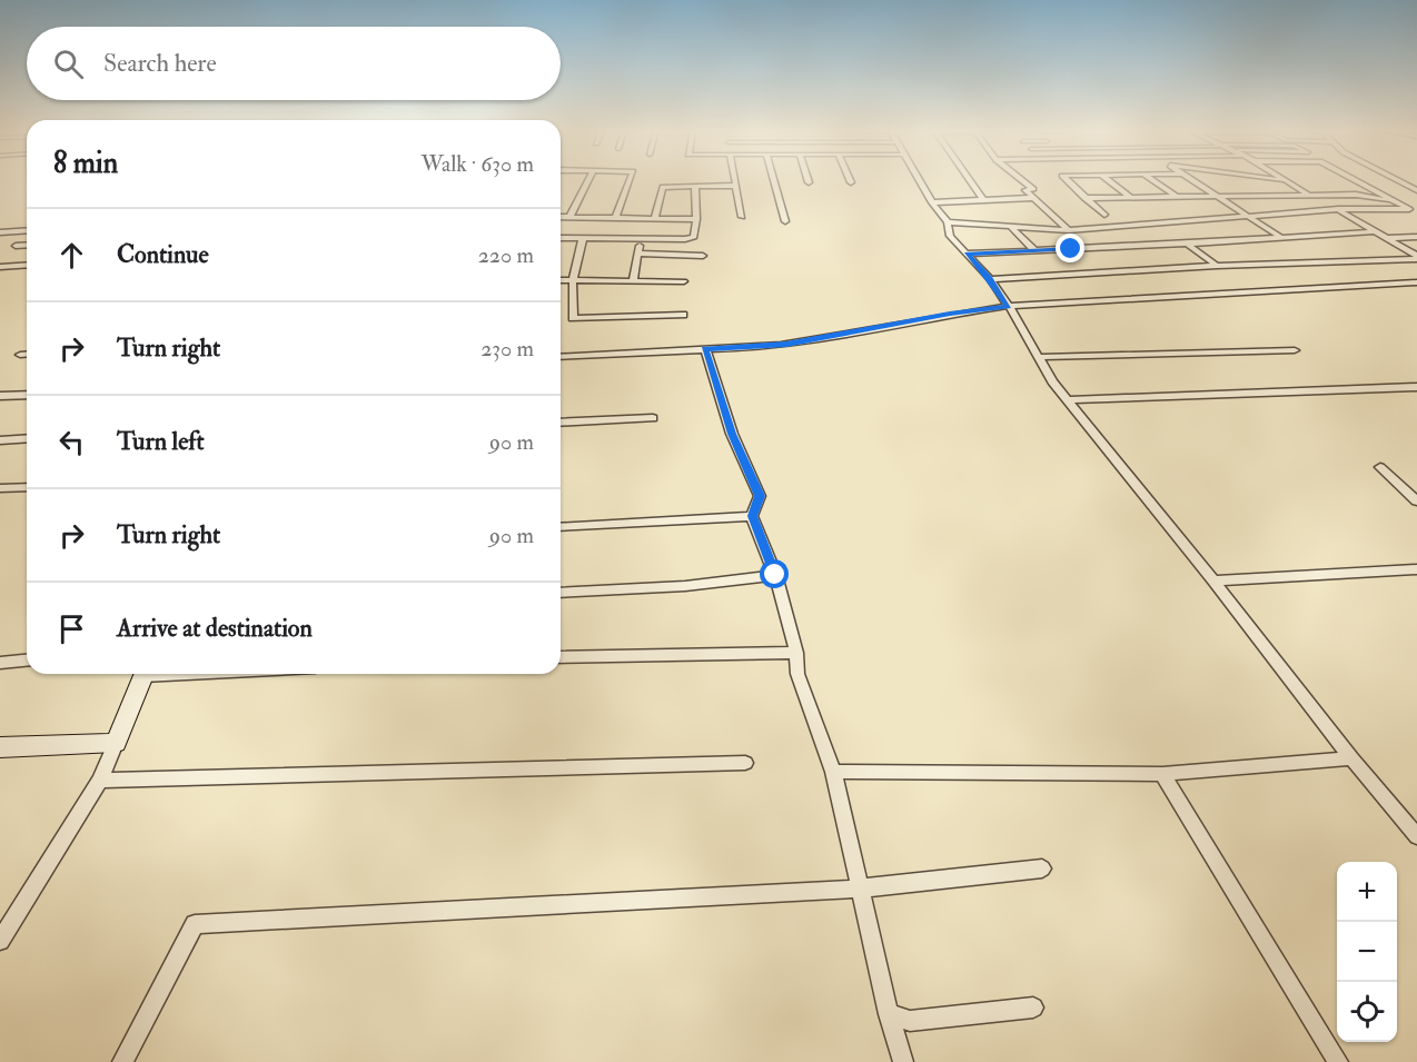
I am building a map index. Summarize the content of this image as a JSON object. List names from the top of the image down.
{
  "page": {
    "search": "Search here",
    "heading": ["8 min", "Walk · 630 m"],
    "list": [
      ["Continue", "220 m"],
      ["Turn right", "230 m"],
      ["Turn left", "90 m"],
      ["Turn right", "90 m"],
      "Arrive at destination"
    ],
    "map_buttons": ["+", "−"]
  }
}
